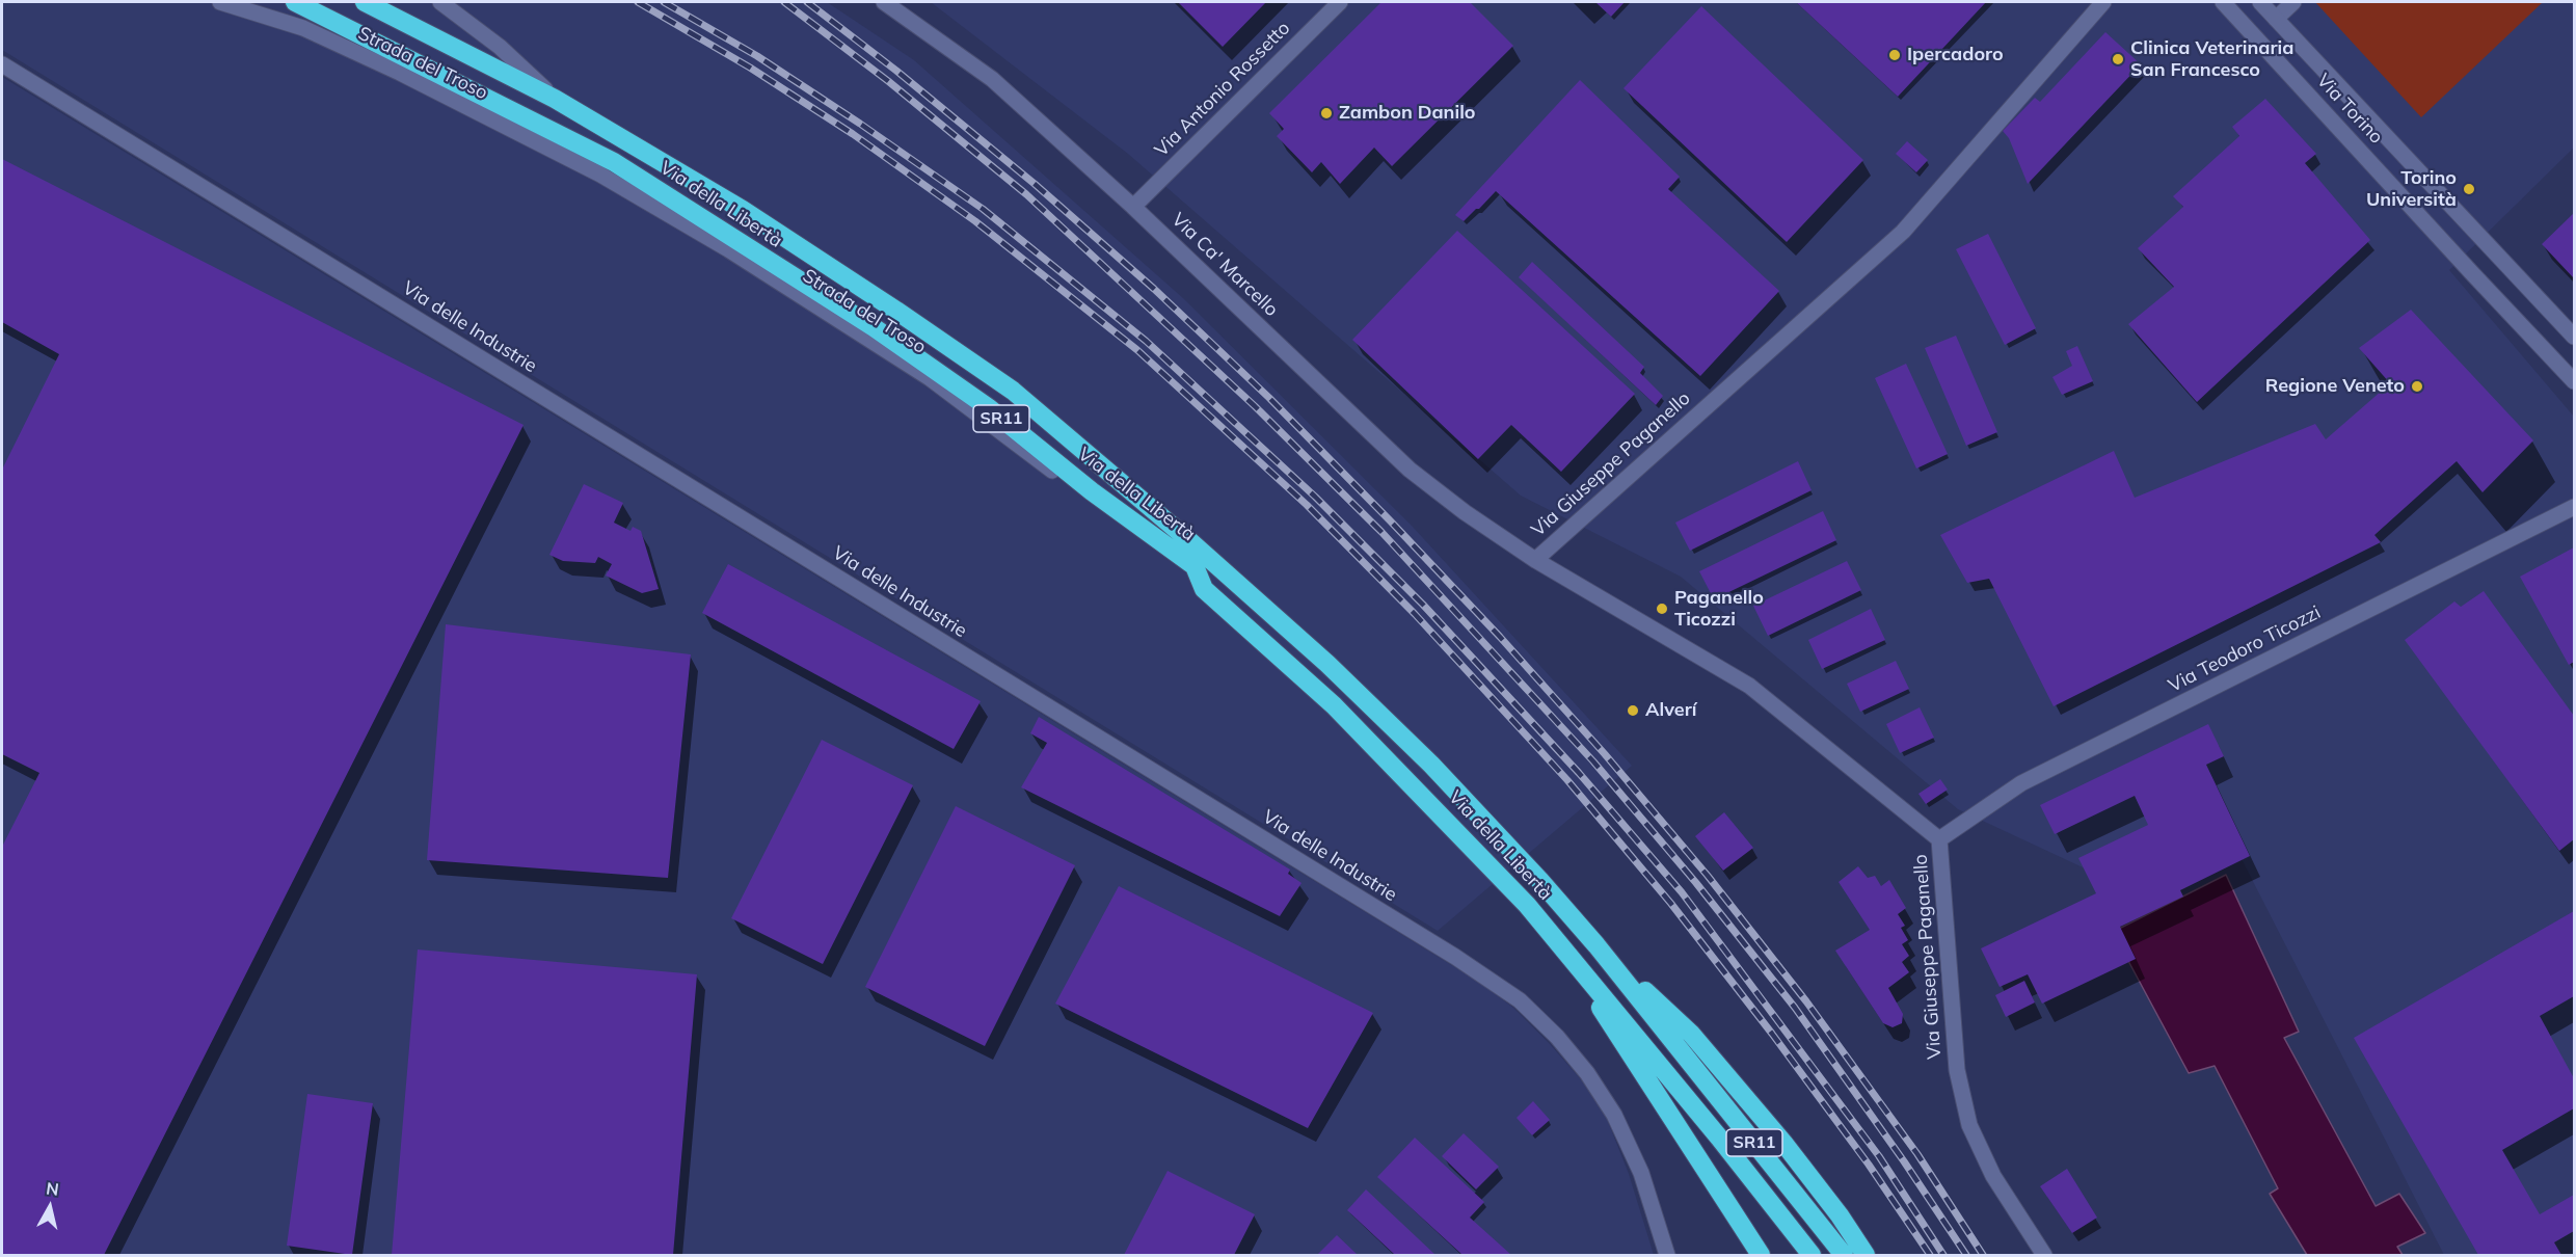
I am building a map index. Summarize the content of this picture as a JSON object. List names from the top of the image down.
{
  "streets": {
    "highway": ["Via della Libertà", "SR11"],
    "street": [
      "Strada del Troso",
      "Via Antonio Rossetto",
      "Via Torino",
      "Via Ca' Marcello",
      "Via delle Industrie",
      "Via Giuseppe Paganello",
      "Via Teodoro Ticozzi"
    ]
  },
  "crossings": [
    ["Strada del Troso", "Via della Libertà"],
    ["Via Antonio Rossetto", "Via Ca' Marcello"],
    ["Via Ca' Marcello", "Via Giuseppe Paganello"],
    ["Via Giuseppe Paganello", "Via Teodoro Ticozzi"]
  ],
  "places": [
    "Ipercadoro",
    "Clinica Veterinaria San Francesco",
    "Zambon Danilo",
    "Torino Università",
    "Regione Veneto",
    "Paganello Ticozzi",
    "Alverí"
  ],
  "north": "top"
}
